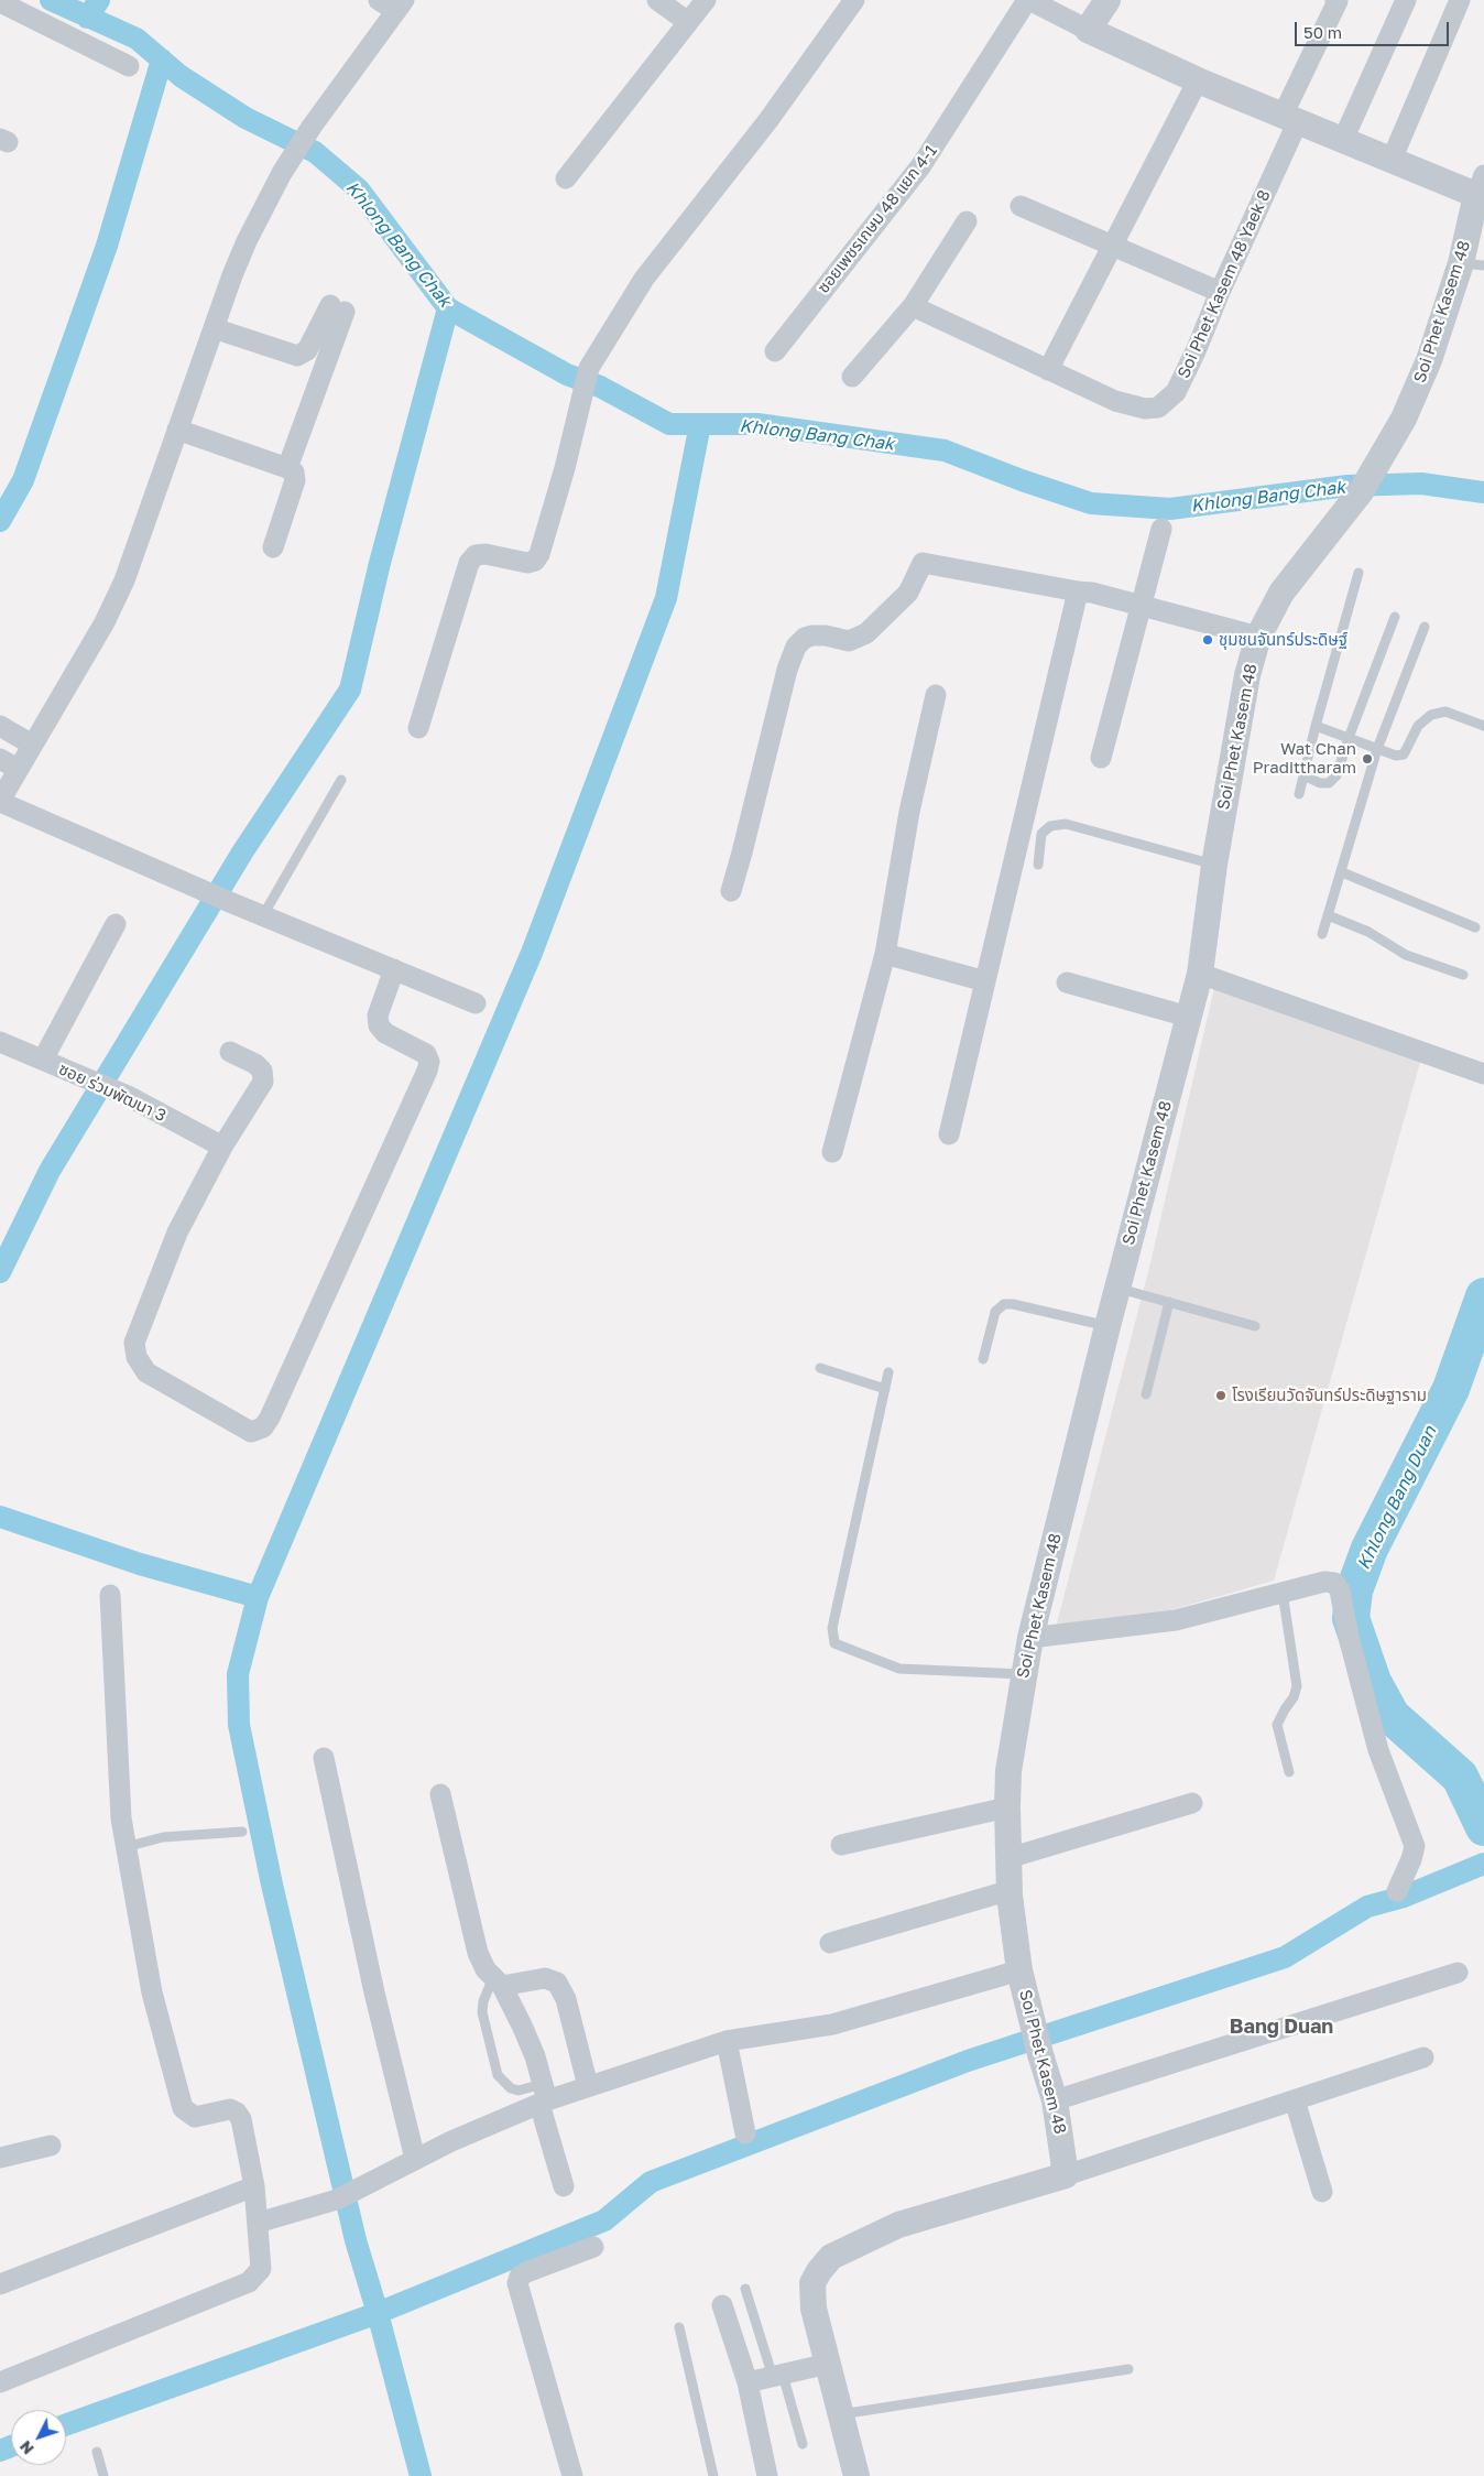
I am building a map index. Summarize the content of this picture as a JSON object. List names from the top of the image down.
{
  "streets": {
    "street": [
      "ซอยเพชรเกษม 48 แยก 4-1",
      "Soi Phet Kasem 48 Yaek 8",
      "Soi Phet Kasem 48",
      "ซอย ร่วมพัฒนา 3"
    ]
  },
  "crossings": [
    ["Soi Phet Kasem 48 Yaek 8", "Soi Phet Kasem 48"]
  ],
  "districts": ["Bang Duan"],
  "water": ["Khlong Bang Chak", "Khlong Bang Duan"],
  "places": ["ชุมชนจันทร์ประดิษฐ์", "Wat Chan Pradittharam", "โรงเรียนวัดจันทร์ประดิษฐาราม"],
  "scale_bar": "50 m",
  "north": "bottom left"
}
